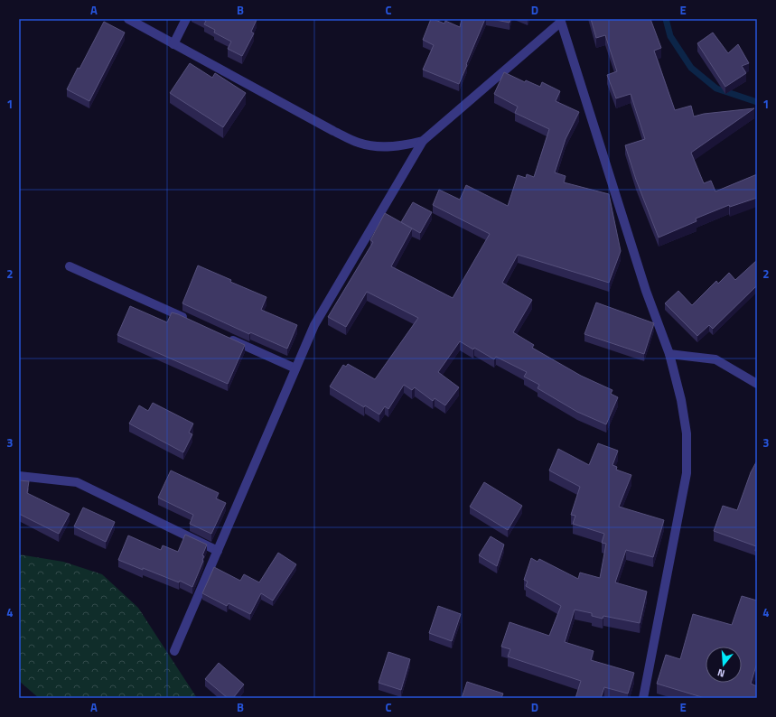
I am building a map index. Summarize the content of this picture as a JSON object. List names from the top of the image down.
{
  "north": "bottom",
  "grid": {
    "columns": [
      "A",
      "B",
      "C",
      "D",
      "E"
    ],
    "rows": [
      "1",
      "2",
      "3",
      "4"
    ]
  }
}
